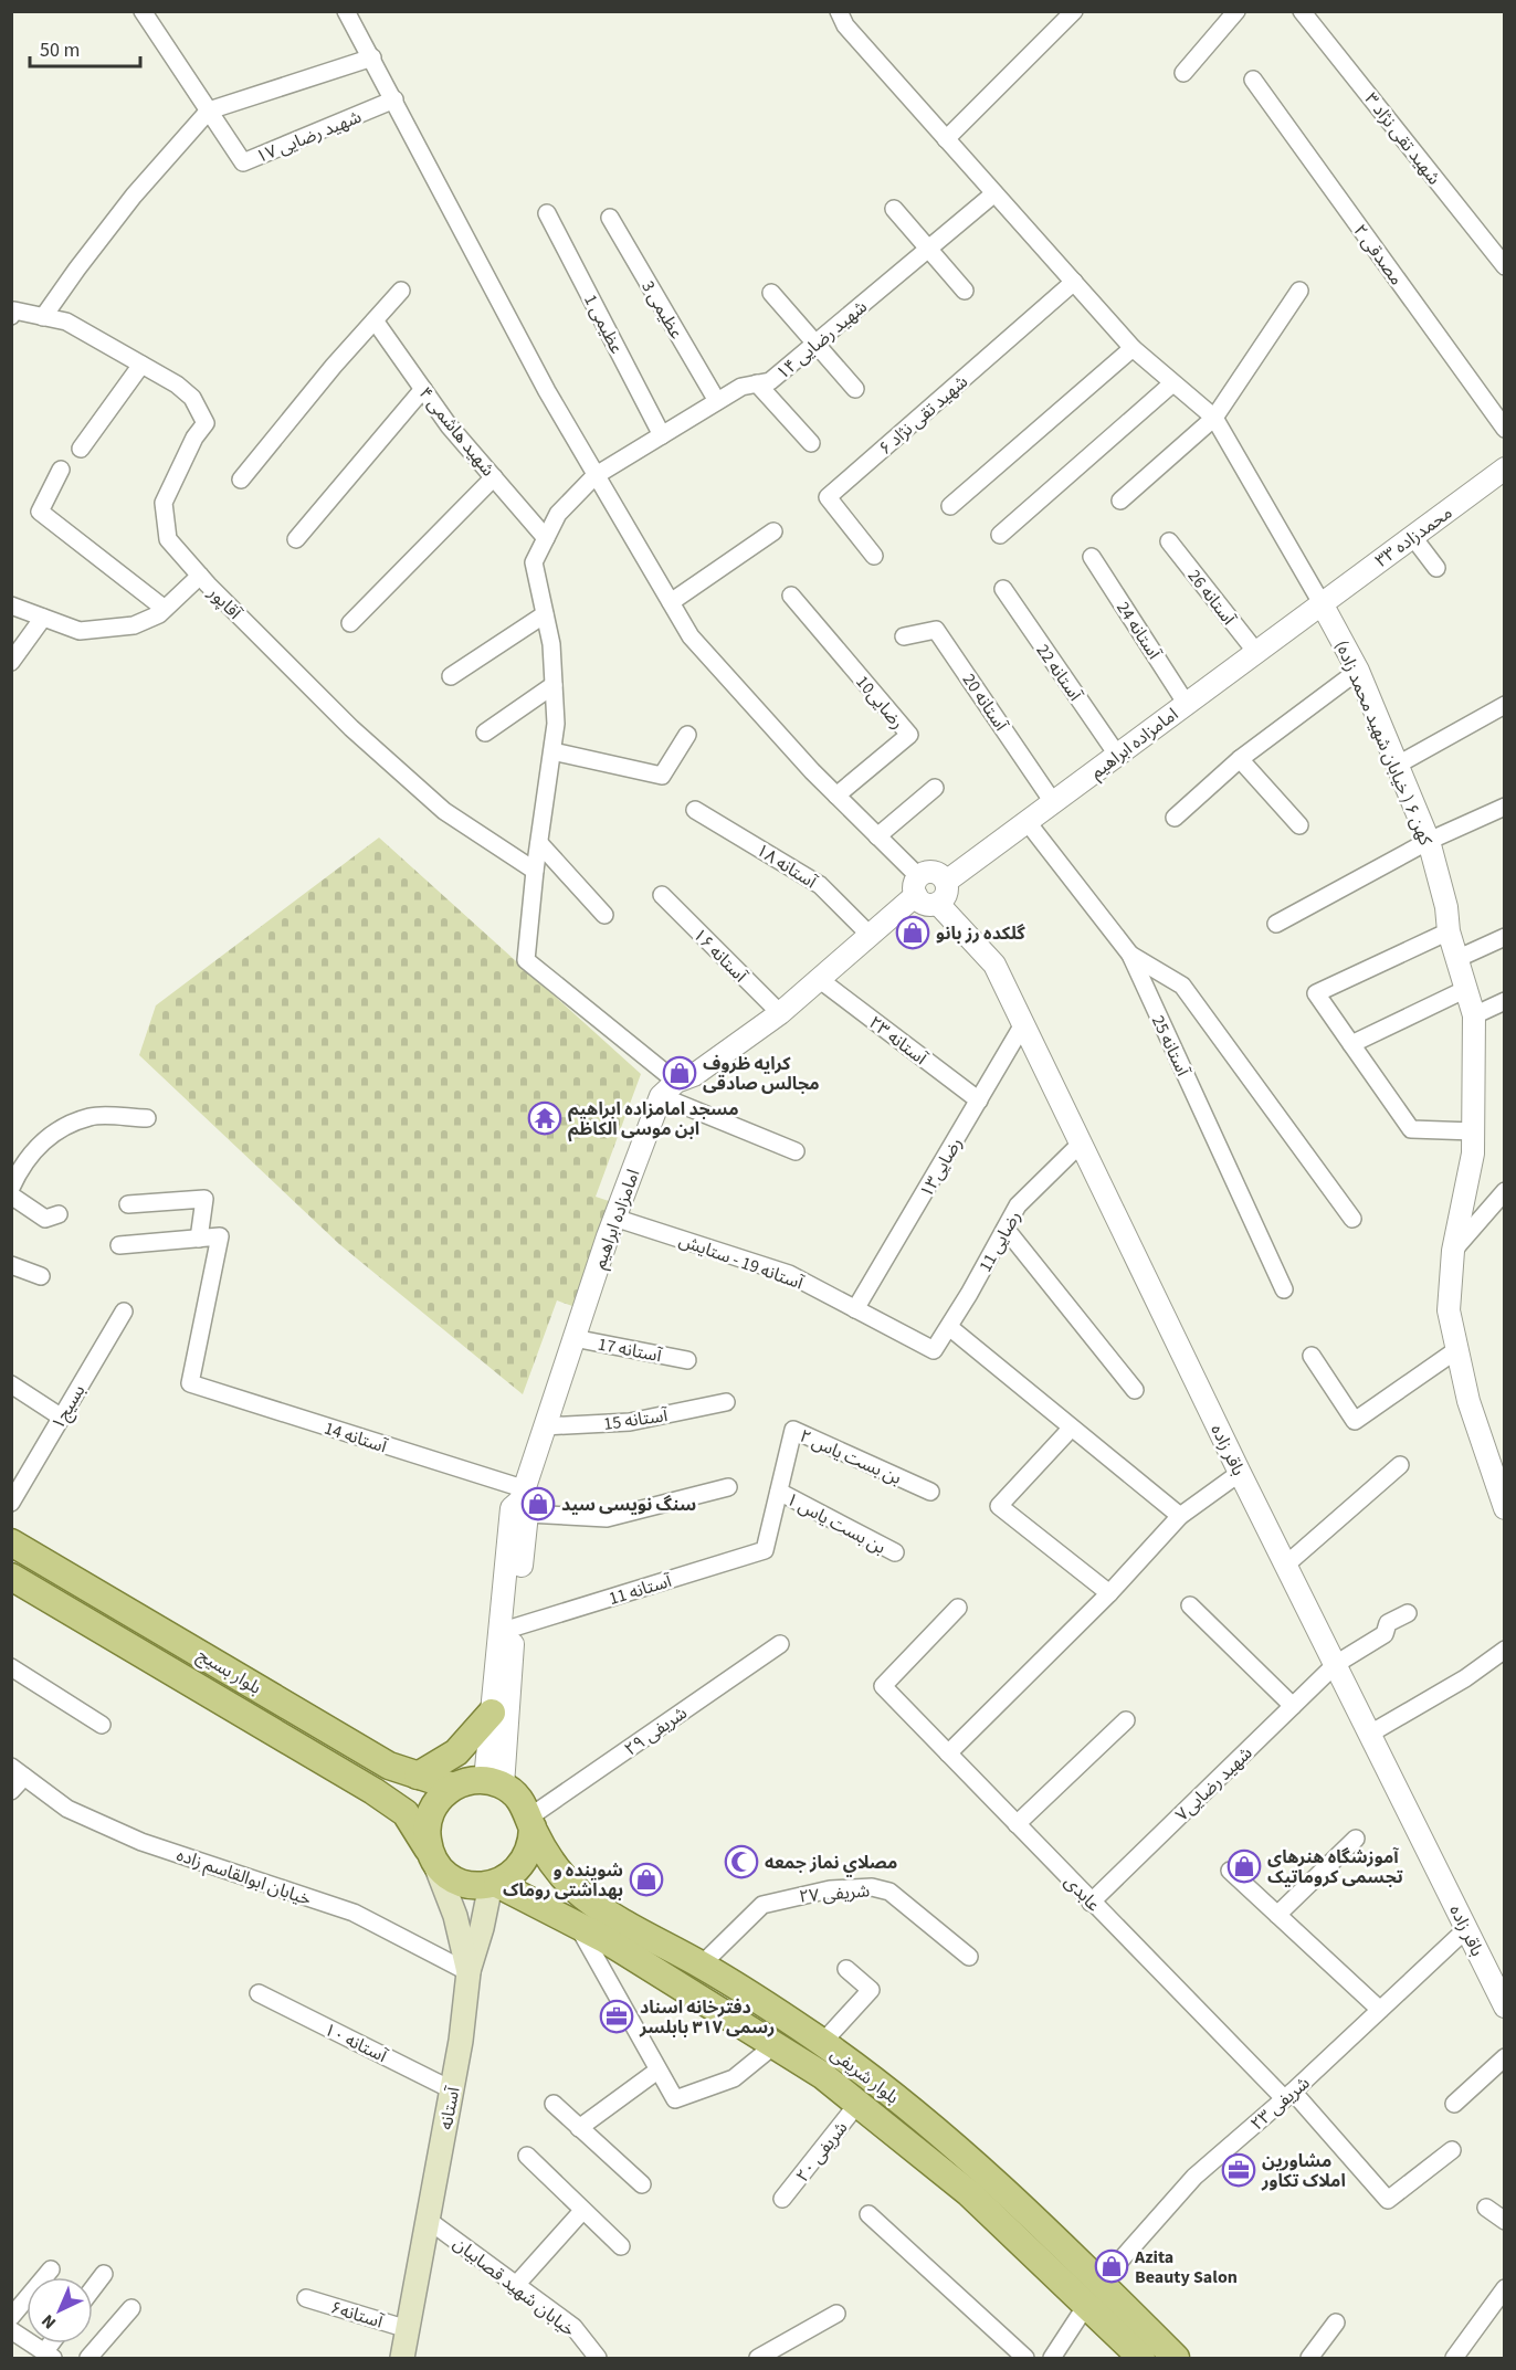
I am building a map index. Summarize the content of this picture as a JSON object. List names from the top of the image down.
{
  "streets": {
    "main road": ["بلوار بسیج", "بلوار شریفی", "آستانه"],
    "street": [
      "شهید رضایی ۱۷",
      "شهید تقی نژاد ۳",
      "مصدقی ۲",
      "عظیمی 3",
      "عظیمی 1",
      "شهید رضایی ۱۴",
      "شهید تقی نژاد ۶",
      "شهید هاشمی ۴",
      "محمدزاده ۳۳",
      "آستانه 26",
      "آقاپور",
      "آستانه 24",
      "آستانه 22",
      "رضایی10",
      "آستانه 20",
      "امامزاده ابراهیم",
      "کهن ۶ ( خیابان شهید محمد زاده)",
      "آستانه ۱۸",
      "آستانه ۱۶",
      "آستانه ۲۳",
      "آستانه 25",
      "رضایی۱۳",
      "رضایی 11",
      "آستانه 19 - ستایش",
      "آستانه 17",
      "بسیج۱",
      "آستانه 15",
      "آستانه 14",
      "باقر زاده",
      "بن بست یاس ۲",
      "بن بست یاس ۱",
      "آستانه 11",
      "شریفی ۲۹",
      "شهید رضایی۷",
      "خیابان ابوالقاسم زاده",
      "شریفی ۲۷",
      "عابدی",
      "آستانه ۱۰",
      "شریفی ۲۳",
      "شریفی ۲۰",
      "خیابان شهید قصابیان",
      "آستانه۶"
    ]
  },
  "crossings": [
    ["عظیمی 3", "شهید رضایی ۱۴"],
    ["عظیمی 1", "شهید رضایی ۱۴"],
    ["شهید رضایی ۱۴", "شهید هاشمی ۴"],
    ["شهید رضایی ۱۴", "آقاپور"],
    ["شهید رضایی ۱۴", "امامزاده ابراهیم"],
    ["محمدزاده ۳۳", "امامزاده ابراهیم"],
    ["محمدزاده ۳۳", "کهن ۶ ( خیابان شهید محمد زاده)"],
    ["آستانه 26", "امامزاده ابراهیم"],
    ["آستانه 24", "امامزاده ابراهیم"],
    ["آستانه 22", "امامزاده ابراهیم"],
    ["آستانه 20", "امامزاده ابراهیم"],
    ["امامزاده ابراهیم", "کهن ۶ ( خیابان شهید محمد زاده)"],
    ["امامزاده ابراهیم", "آستانه 25"],
    ["امامزاده ابراهیم", "آستانه 19 - ستایش"],
    ["امامزاده ابراهیم", "آستانه 17"],
    ["امامزاده ابراهیم", "آستانه 15"],
    ["امامزاده ابراهیم", "آستانه 14"],
    ["امامزاده ابراهیم", "باقر زاده"],
    ["امامزاده ابراهیم", "آستانه 11"],
    ["امامزاده ابراهیم", "بلوار بسیج"],
    ["امامزاده ابراهیم", "شریفی ۲۹"],
    ["امامزاده ابراهیم", "بلوار شریفی"],
    ["امامزاده ابراهیم", "آستانه"],
    ["آستانه ۲۳", "رضایی۱۳"],
    ["رضایی۱۳", "آستانه 19 - ستایش"],
    ["رضایی۱۳", "باقر زاده"],
    ["رضایی 11", "آستانه 19 - ستایش"],
    ["رضایی 11", "باقر زاده"],
    ["باقر زاده", "شهید رضایی۷"],
    ["باقر زاده", "شریفی ۲۳"],
    ["بن بست یاس ۲", "بن بست یاس ۱"],
    ["بن بست یاس ۲", "آستانه 11"],
    ["بن بست یاس ۱", "آستانه 11"],
    ["بلوار بسیج", "شریفی ۲۹"],
    ["بلوار بسیج", "بلوار شریفی"],
    ["بلوار بسیج", "آستانه"],
    ["شریفی ۲۹", "بلوار شریفی"],
    ["شریفی ۲۹", "آستانه"],
    ["شهید رضایی۷", "عابدی"],
    ["خیابان ابوالقاسم زاده", "آستانه"],
    ["شریفی ۲۷", "بلوار شریفی"],
    ["عابدی", "شریفی ۲۳"],
    ["آستانه ۱۰", "آستانه"],
    ["بلوار شریفی", "شریفی ۲۳"],
    ["بلوار شریفی", "آستانه"],
    ["بلوار شریفی", "شریفی ۲۰"],
    ["آستانه", "خیابان شهید قصابیان"],
    ["آستانه", "آستانه۶"]
  ],
  "places": {
    "shop": [
      "گلکده رز بانو",
      "کرایه ظروف مجالس صادقی",
      "سنگ نویسی سید",
      "آموزشگاه هنرهای تجسمی کروماتیک",
      "شوینده و بهداشتی روماک",
      "Azita Beauty Salon"
    ],
    "temple": ["مسجد امامزاده ابراهیم ابن موسی الکاظم"],
    "mosque": ["مصلاي نماز جمعه"],
    "office": ["دفترخانه اسناد رسمی ۳۱۷ بابلسر", "مشاورین املاک تکاور"]
  },
  "scale_bar": "50 m",
  "north": "bottom left"
}
